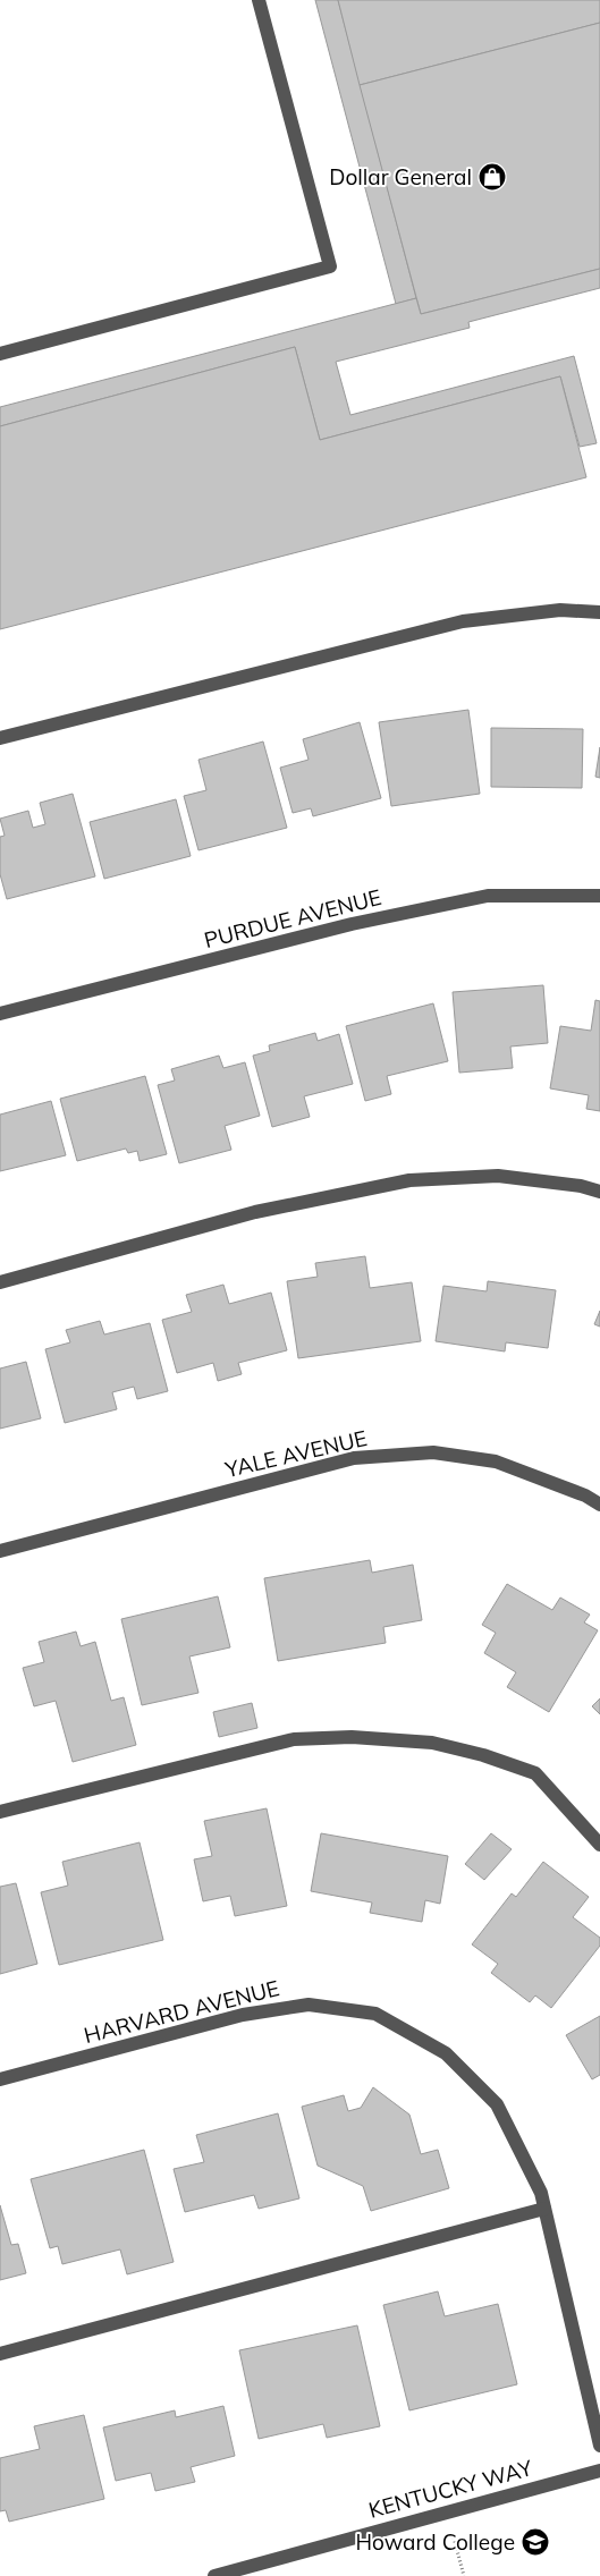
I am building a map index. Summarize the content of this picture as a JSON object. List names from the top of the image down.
{
  "streets": {
    "street": [
      "PURDUE AVENUE",
      "YALE AVENUE",
      "HARVARD AVENUE",
      "KENTUCKY WAY"
    ]
  },
  "places": {
    "shop": ["Dollar General"],
    "school or university": ["Howard College"]
  }
}
